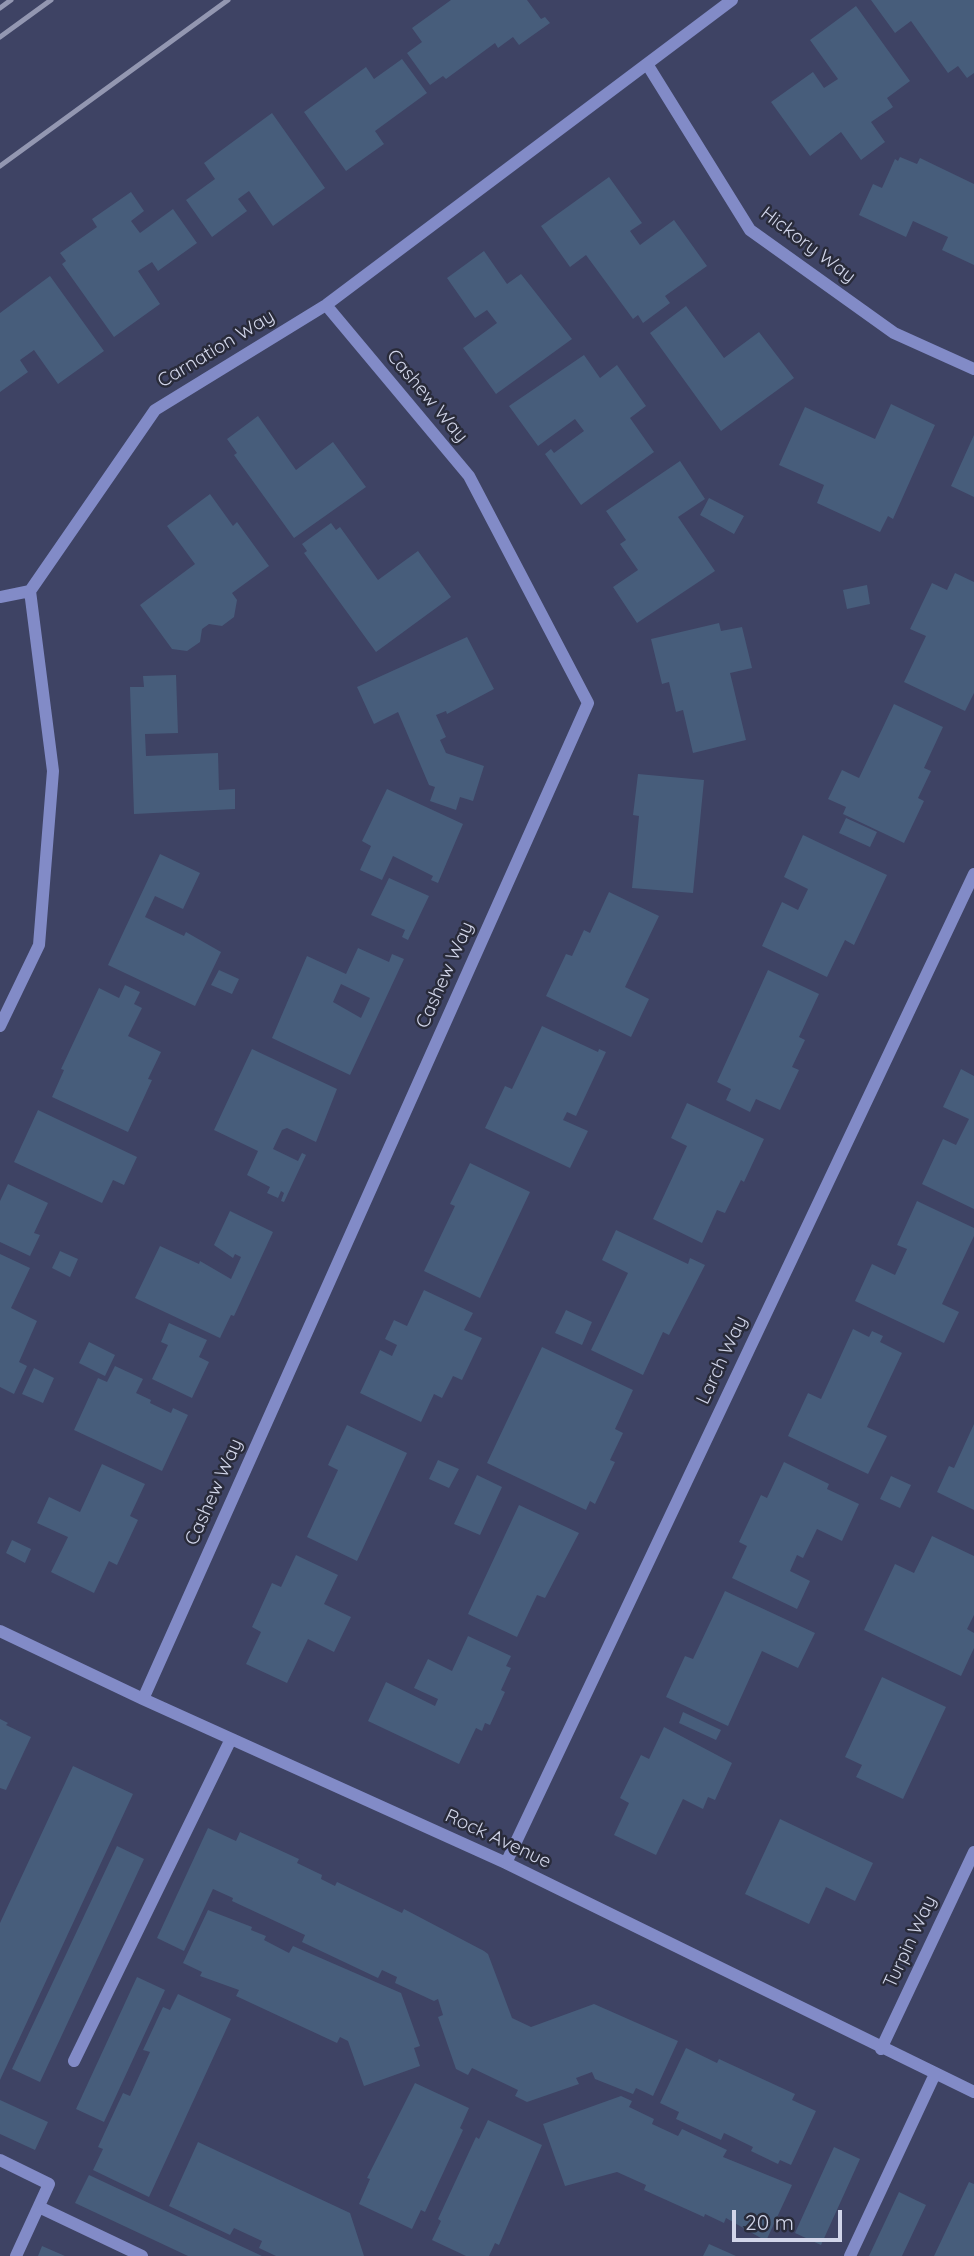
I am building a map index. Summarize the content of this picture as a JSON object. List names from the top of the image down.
{
  "streets": {
    "street": [
      "Hickory Way",
      "Carnation Way",
      "Cashew Way",
      "Larch Way",
      "Rock Avenue",
      "Turpin Way"
    ]
  },
  "crossings": [
    ["Hickory Way", "Carnation Way"],
    ["Carnation Way", "Cashew Way"],
    ["Cashew Way", "Rock Avenue"],
    ["Larch Way", "Rock Avenue"],
    ["Rock Avenue", "Turpin Way"]
  ],
  "scale_bar": "20 m"
}
